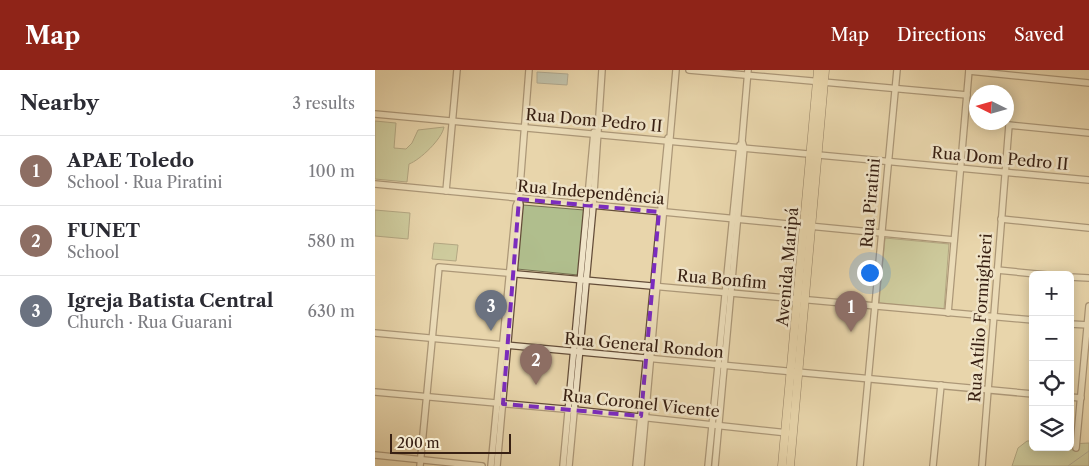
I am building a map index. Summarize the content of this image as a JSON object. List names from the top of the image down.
{
  "streets": {
    "main road": ["Avenida Maripá"],
    "street": [
      "Rua Dom Pedro II",
      "Rua Independência",
      "Rua Piratini",
      "Rua Bonfim",
      "Rua Atílio Formighieri",
      "Rua General Rondon",
      "Rua Coronel Vicente"
    ]
  },
  "crossings": [
    ["Rua Dom Pedro II", "Rua Piratini"],
    ["Rua Dom Pedro II", "Avenida Maripá"],
    ["Rua Dom Pedro II", "Rua Atílio Formighieri"],
    ["Rua Independência", "Rua Piratini"],
    ["Rua Independência", "Avenida Maripá"],
    ["Rua Piratini", "Rua Bonfim"],
    ["Rua Piratini", "Rua General Rondon"],
    ["Avenida Maripá", "Rua Bonfim"],
    ["Avenida Maripá", "Rua General Rondon"],
    ["Avenida Maripá", "Rua Coronel Vicente"],
    ["Rua Bonfim", "Rua Atílio Formighieri"],
    ["Rua Bonfim", "Rua General Rondon"],
    ["Rua Atílio Formighieri", "Rua General Rondon"]
  ],
  "scale_bar": "200 m",
  "north": "left",
  "page": {
    "header": "Map",
    "nav": ["Map", "Directions", "Saved"],
    "heading": ["Nearby", "3 results"],
    "list": [
      {
        "mark": "1",
        "name": "APAE Toledo",
        "note": "School · Rua Piratini",
        "value": "100 m"
      },
      {
        "mark": "2",
        "name": "FUNET",
        "note": "School",
        "value": "580 m"
      },
      {
        "mark": "3",
        "name": "Igreja Batista Central",
        "note": "Church · Rua Guarani",
        "value": "630 m"
      }
    ],
    "map_buttons": ["+", "−"],
    "pins": ["3", "1", "2"],
    "scale": "200 m"
  }
}
